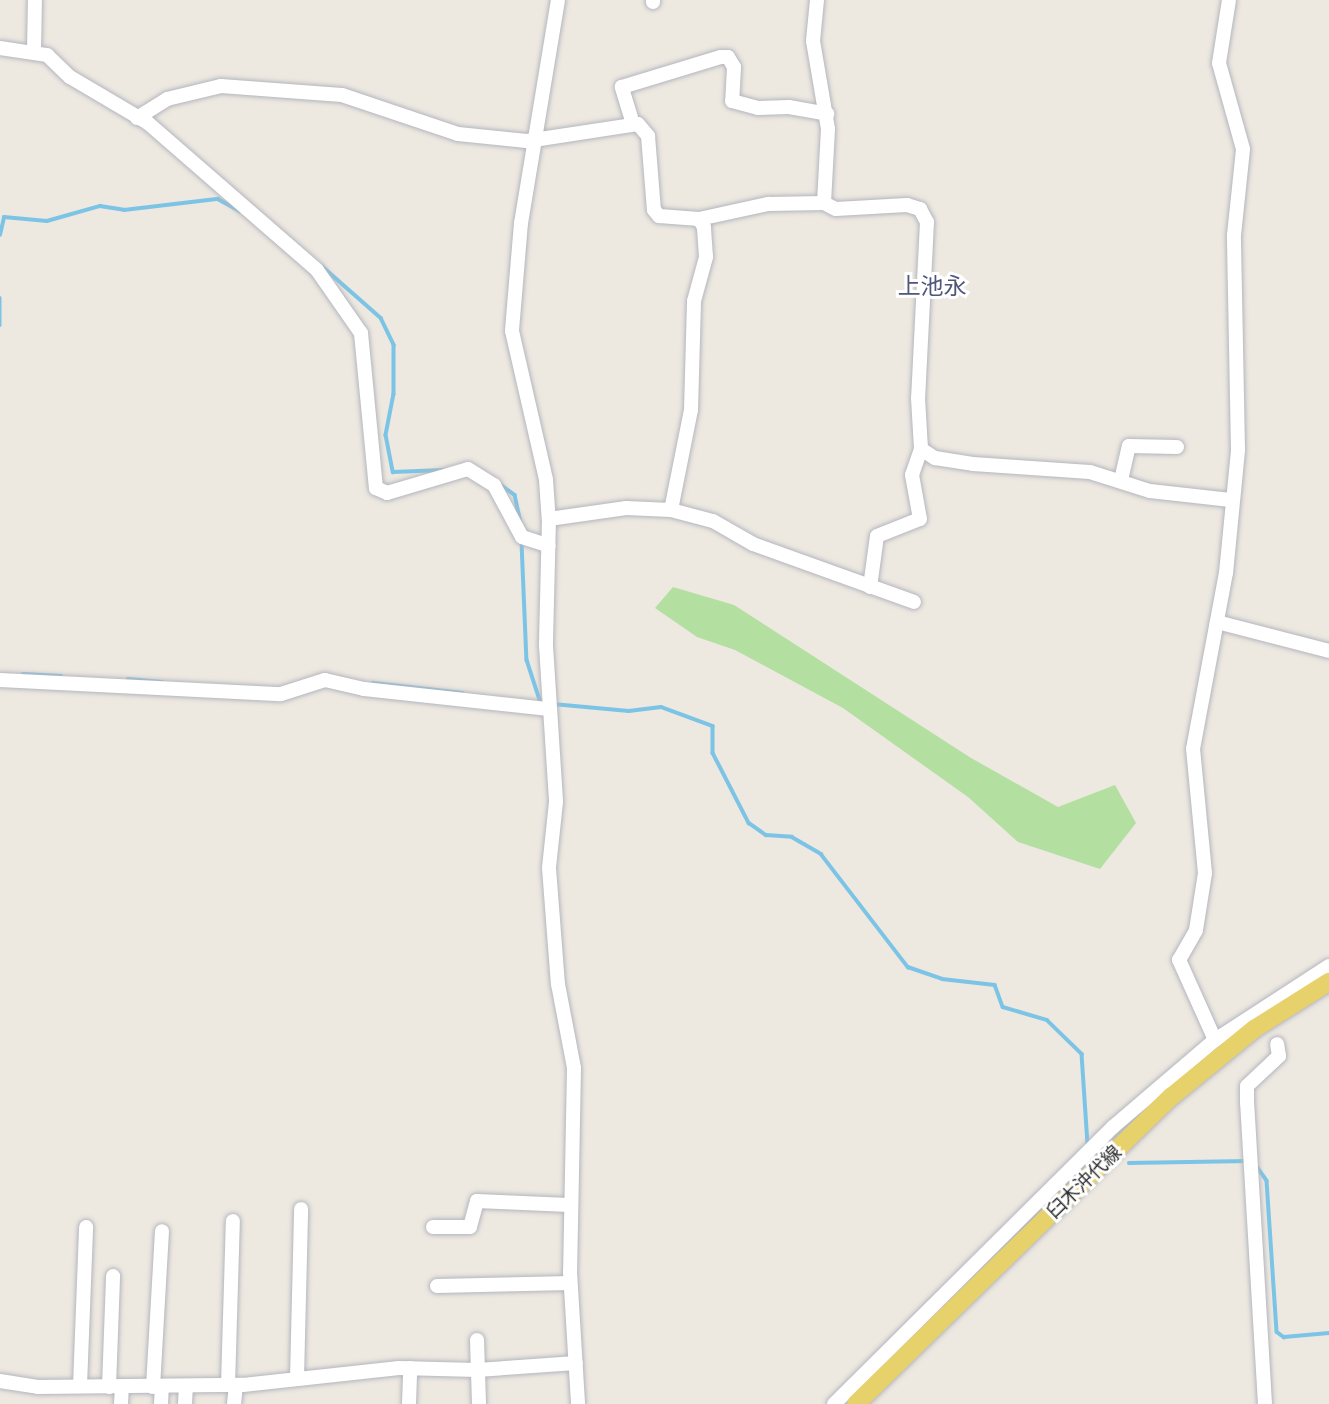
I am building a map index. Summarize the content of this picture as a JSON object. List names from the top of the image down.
{
  "streets": {
    "main road": ["臼木沖代線"]
  },
  "districts": ["上池永"]
}
